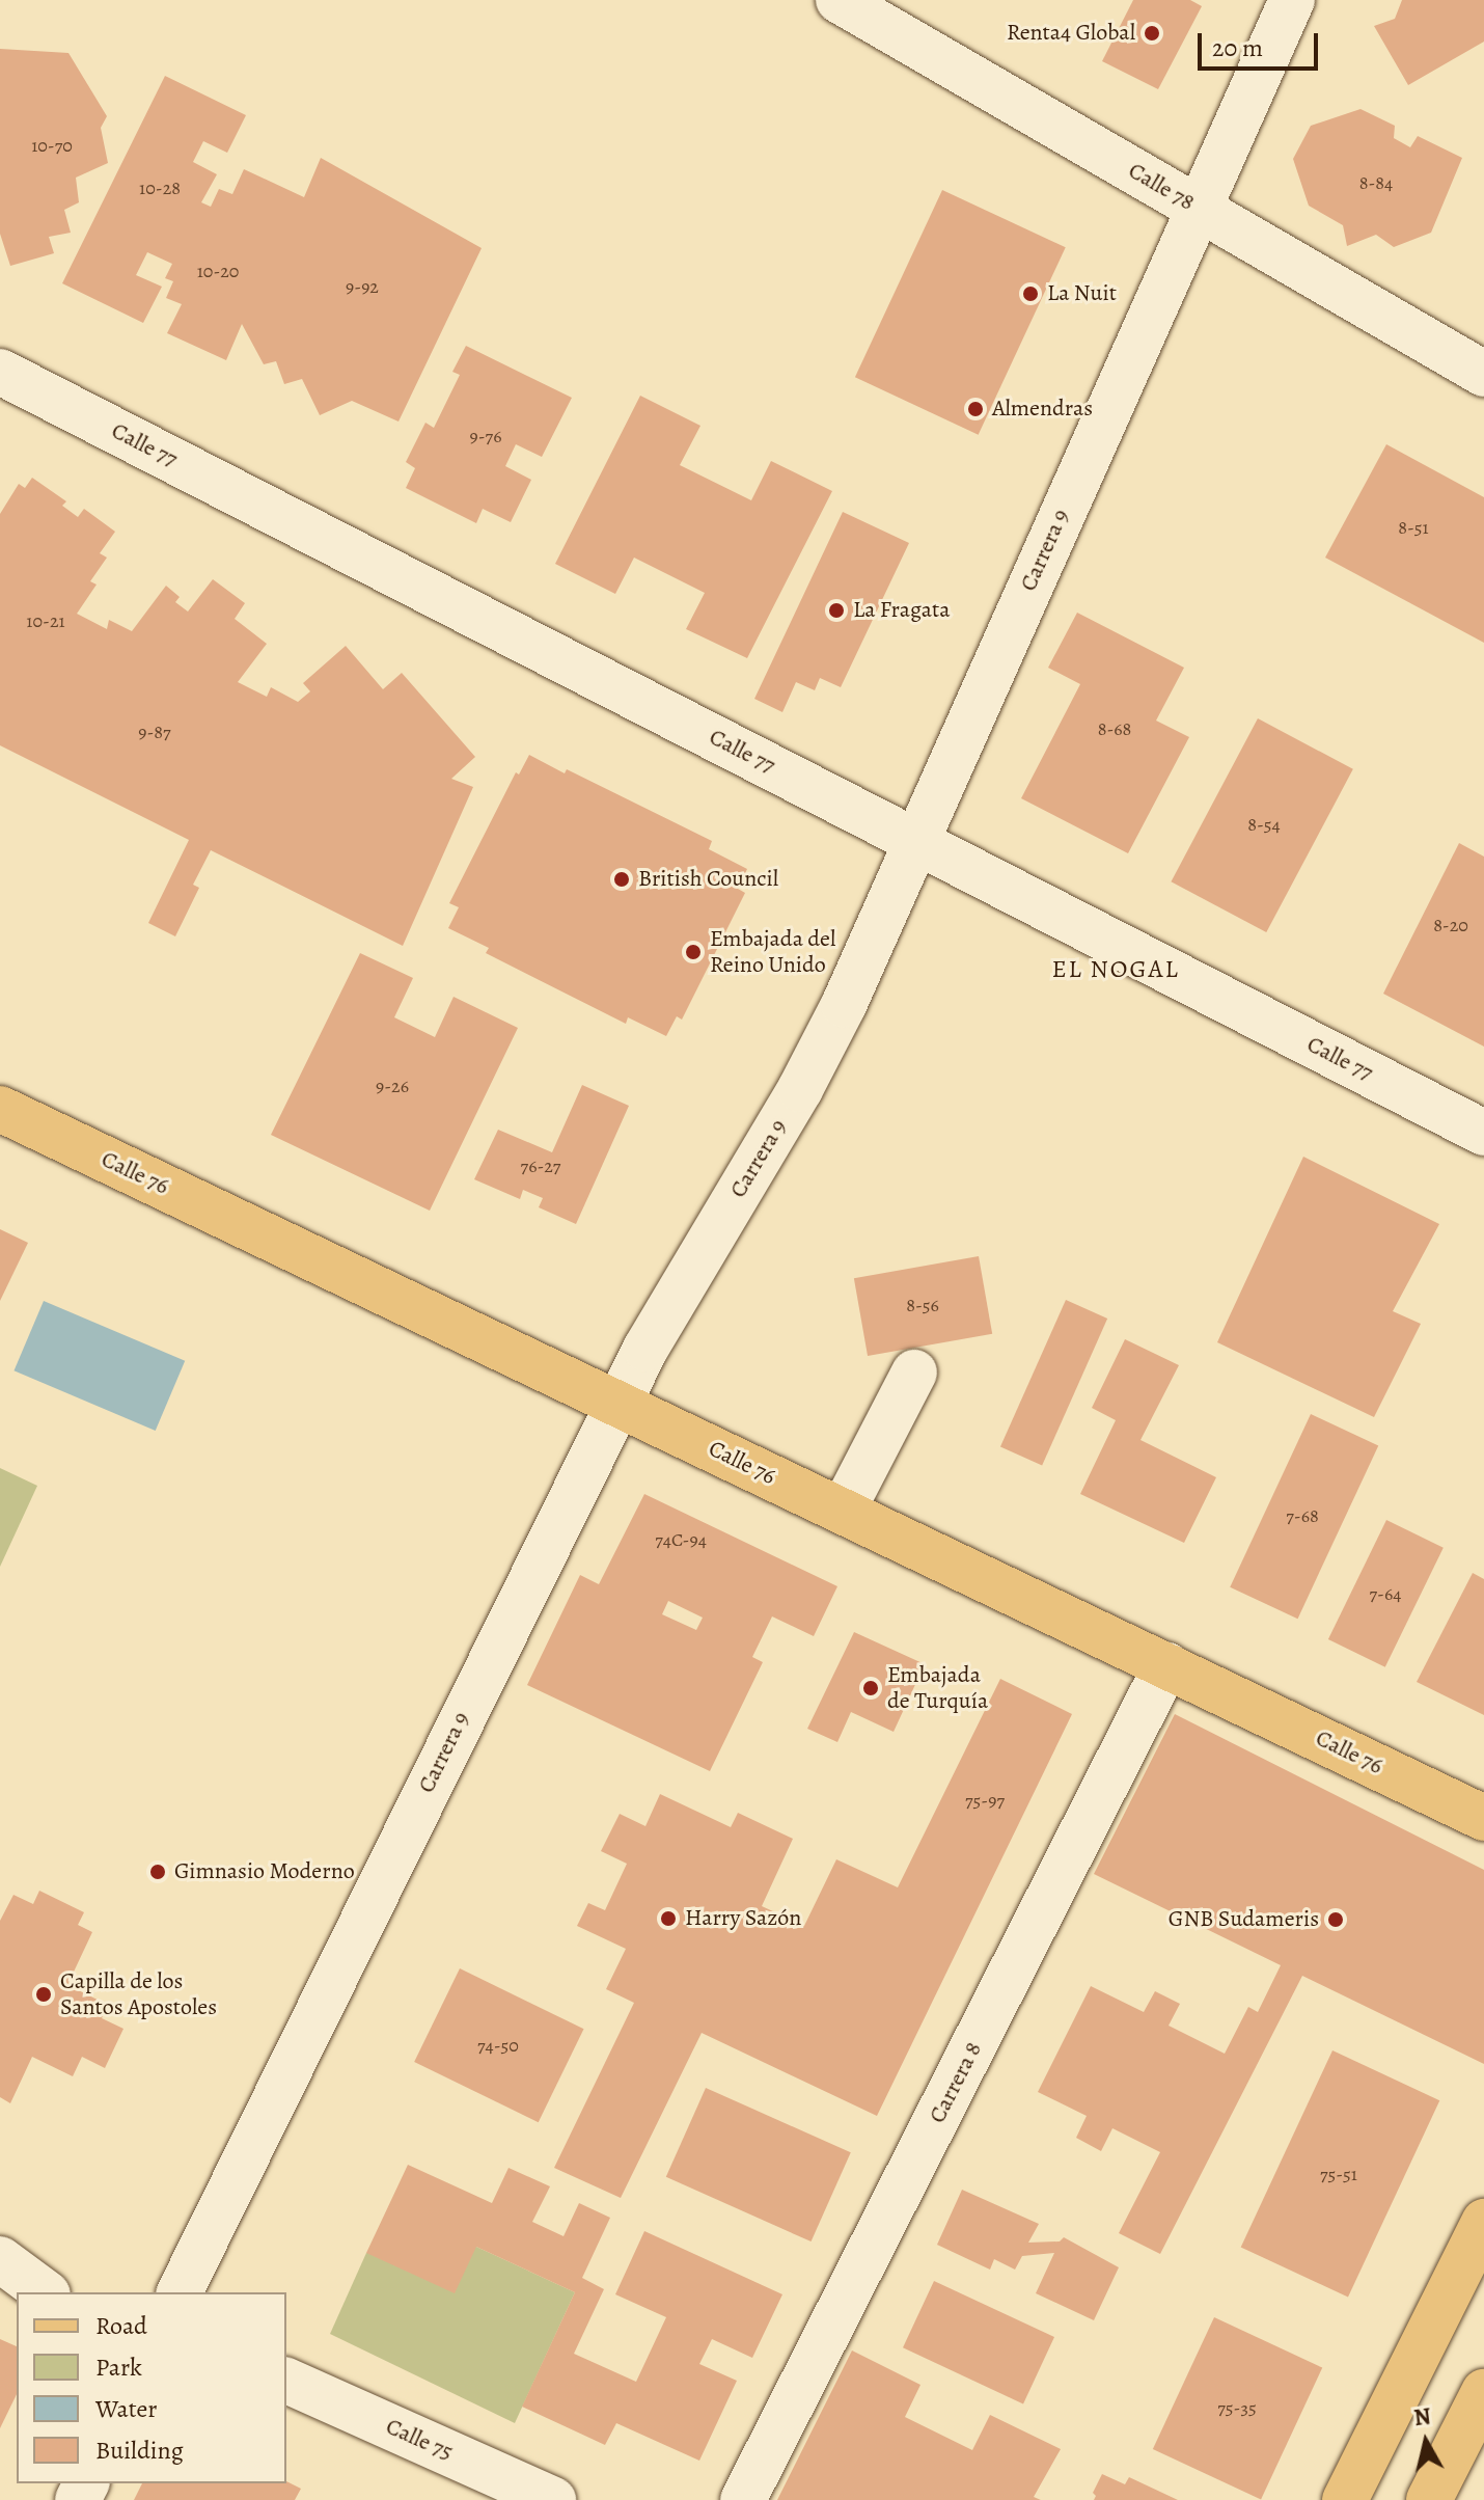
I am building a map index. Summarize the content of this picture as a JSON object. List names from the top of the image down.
{
  "streets": {
    "main road": ["Calle 76"],
    "street": [
      "Calle 78",
      "Calle 77",
      "Carrera 9",
      "Carrera 8",
      "Calle 75"
    ]
  },
  "crossings": [
    ["Calle 78", "Carrera 9"],
    ["Calle 77", "Carrera 9"],
    ["Carrera 9", "Calle 76"],
    ["Calle 76", "Carrera 8"]
  ],
  "districts": ["EL NOGAL"],
  "places": [
    "Renta4 Global",
    "La Nuit",
    "Almendras",
    "La Fragata",
    "British Council",
    "Embajada del Reino Unido",
    "Embajada de Turquía",
    "Gimnasio Moderno",
    "Harry Sazón",
    "GNB Sudameris",
    "Capilla de los Santos Apostoles"
  ],
  "house_numbers": [
    "10-70",
    "8-84",
    "10-28",
    "10-20",
    "9-92",
    "9-76",
    "8-51",
    "10-21",
    "8-68",
    "9-87",
    "8-54",
    "8-20",
    "9-26",
    "76-27",
    "8-56",
    "7-68",
    "74C-94",
    "7-64",
    "75-97",
    "74-50",
    "75-51",
    "75-35"
  ],
  "legend": [
    "Road",
    "Park",
    "Water",
    "Building"
  ],
  "scale_bar": "20 m",
  "north": "top"
}
